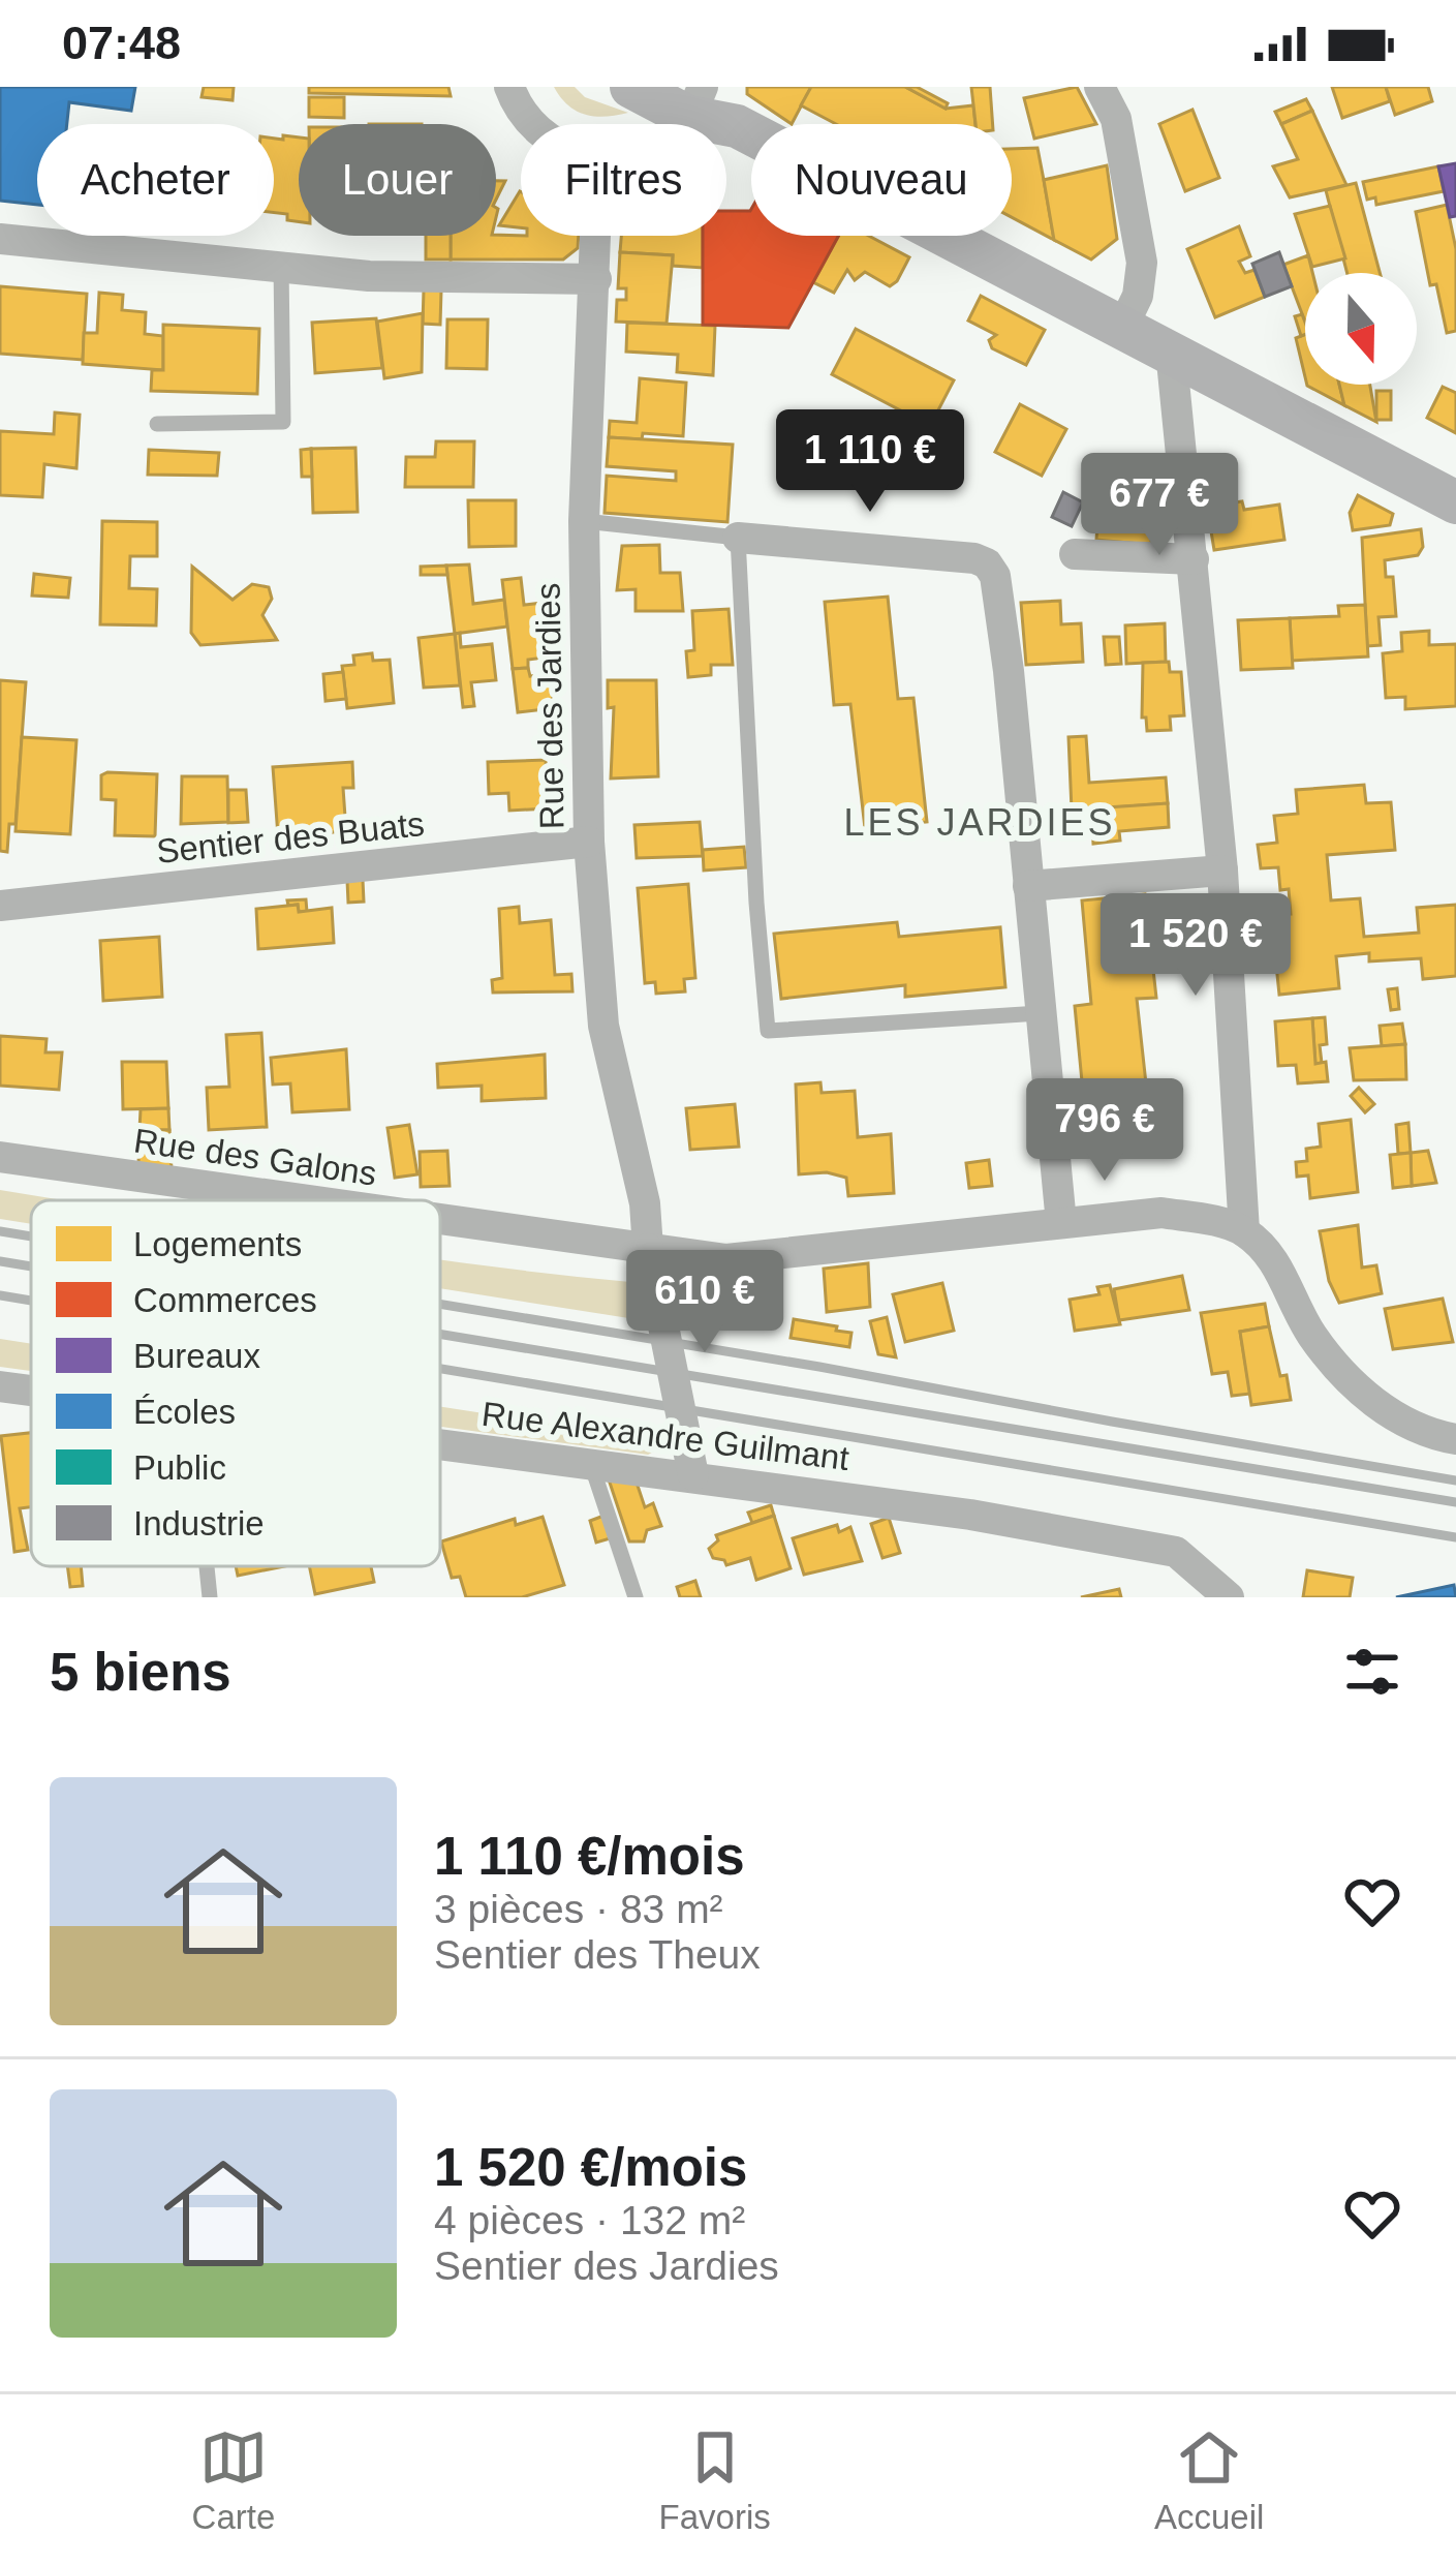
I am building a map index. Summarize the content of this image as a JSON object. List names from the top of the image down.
{
  "streets": {
    "street": [
      "Rue des Jardies",
      "Sentier des Buats",
      "Rue des Galons",
      "Rue Alexandre Guilmant"
    ]
  },
  "crossings": [
    ["Rue des Jardies", "Sentier des Buats"],
    ["Rue des Jardies", "Rue des Galons"],
    ["Rue des Jardies", "Rue Alexandre Guilmant"]
  ],
  "districts": ["LES JARDIES"],
  "legend": [
    "Logements",
    "Commerces",
    "Bureaux",
    "Écoles",
    "Public",
    "Industrie"
  ],
  "north": "bottom",
  "page": {
    "status": "07:48",
    "chip": [
      "Acheter",
      "Louer",
      "Filtres",
      "Nouveau"
    ],
    "price": [
      "1 110 €",
      "677 €",
      "1 520 €",
      "796 €",
      "610 €"
    ],
    "heading": "5 biens",
    "list": [
      {
        "name": "1 110 €/mois",
        "note": "3 pièces · 83 m² · Sentier des Theux"
      },
      {
        "name": "1 520 €/mois",
        "note": "4 pièces · 132 m² · Sentier des Jardies"
      }
    ],
    "tabs": ["Carte", "Favoris", "Accueil"]
  }
}
